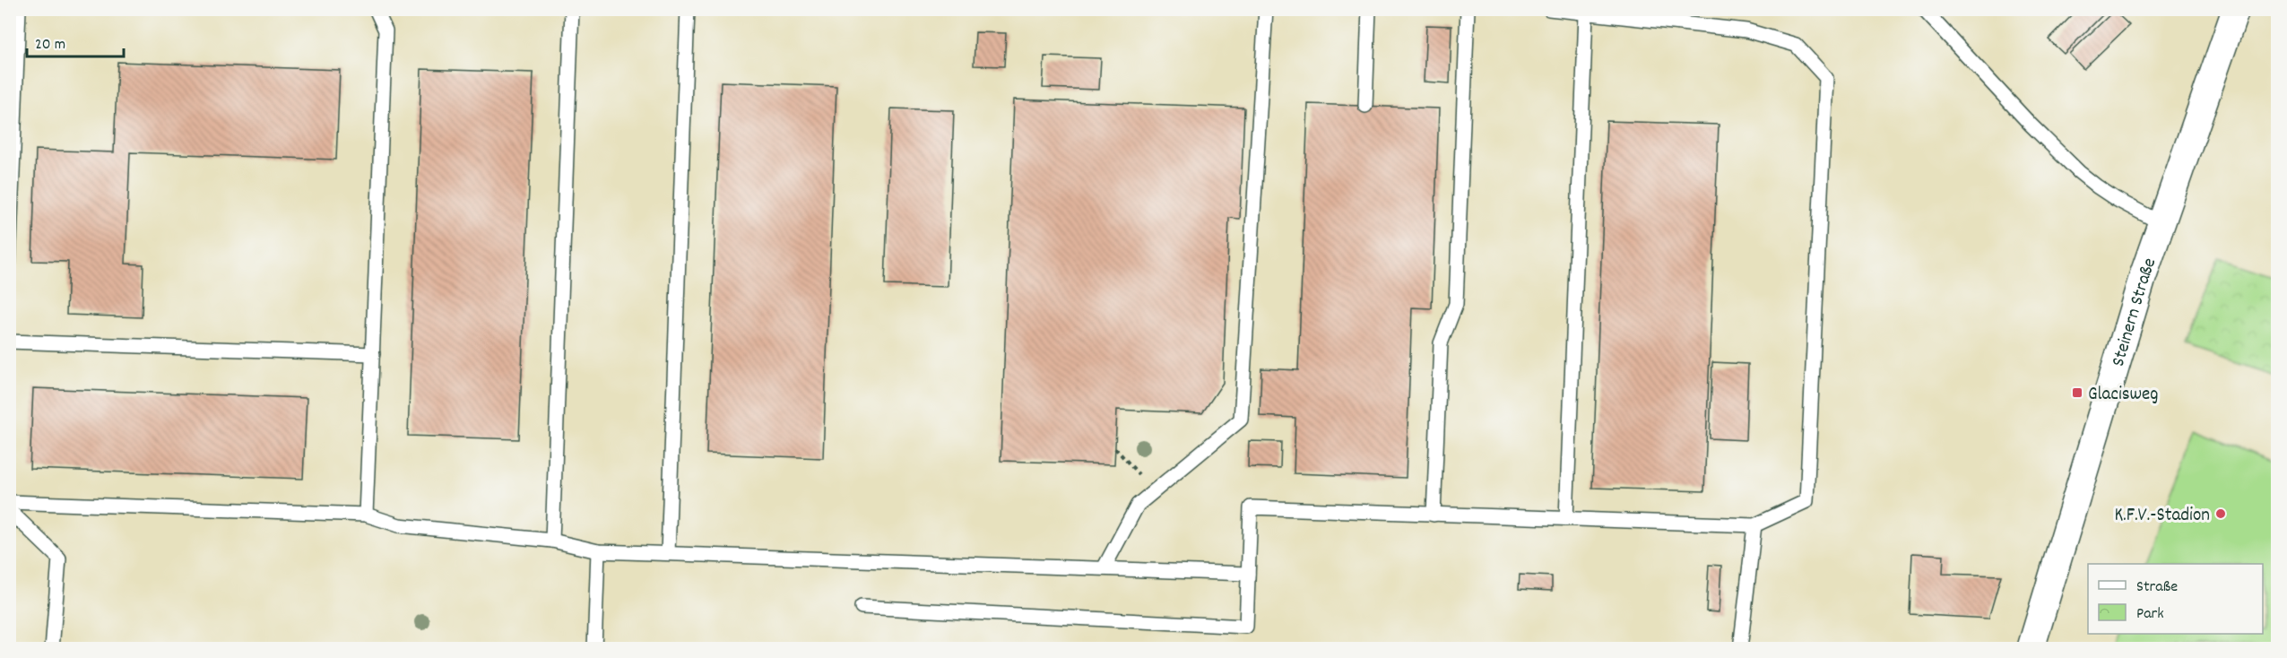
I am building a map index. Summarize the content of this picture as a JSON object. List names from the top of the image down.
{
  "streets": {
    "street": ["Steinern Straße"]
  },
  "places": {
    "transit": ["Glacisweg"],
    "other": ["K.F.V.-Stadion"]
  },
  "legend": ["Straße", "Park"],
  "scale_bar": "20 m"
}
